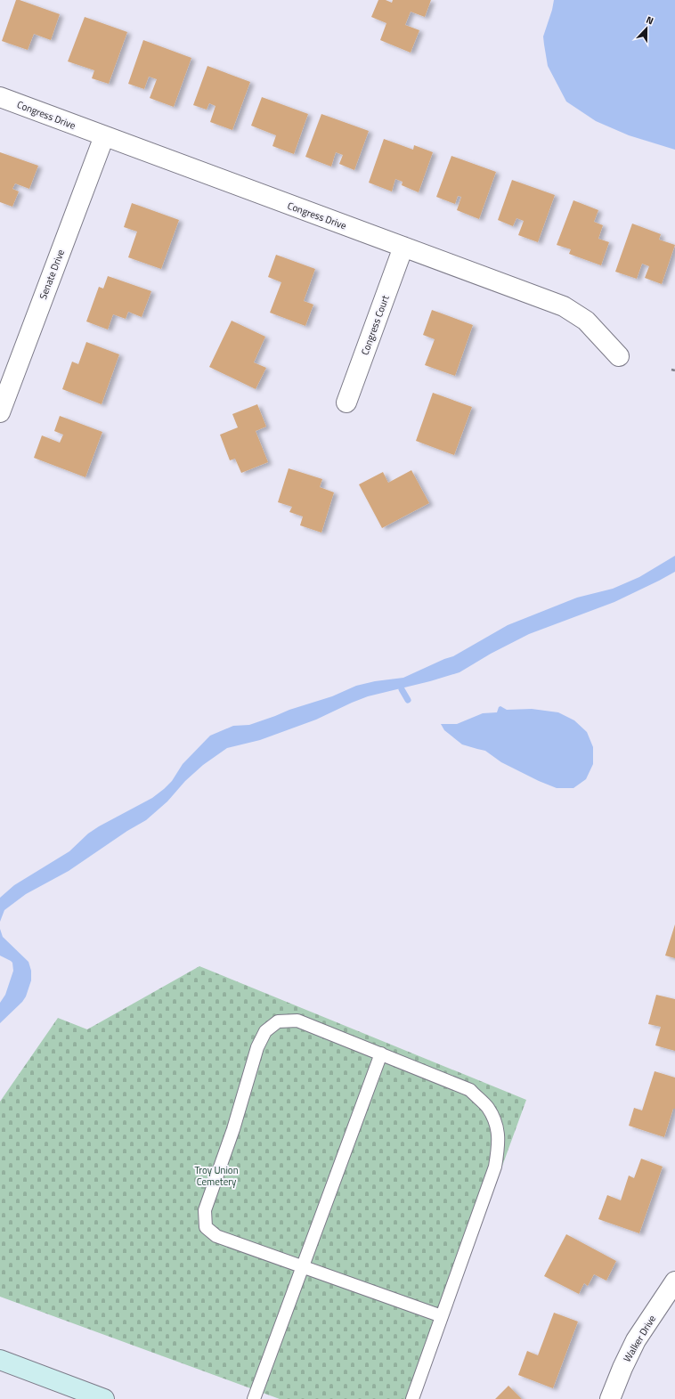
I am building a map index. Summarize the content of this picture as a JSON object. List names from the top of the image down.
{
  "streets": {
    "street": [
      "Congress Drive",
      "Senate Drive",
      "Congress Court",
      "Walker Drive"
    ]
  },
  "crossings": [
    ["Congress Drive", "Senate Drive"],
    ["Congress Drive", "Congress Court"]
  ],
  "parks": ["Troy Union Cemetery"],
  "north": "top"
}
